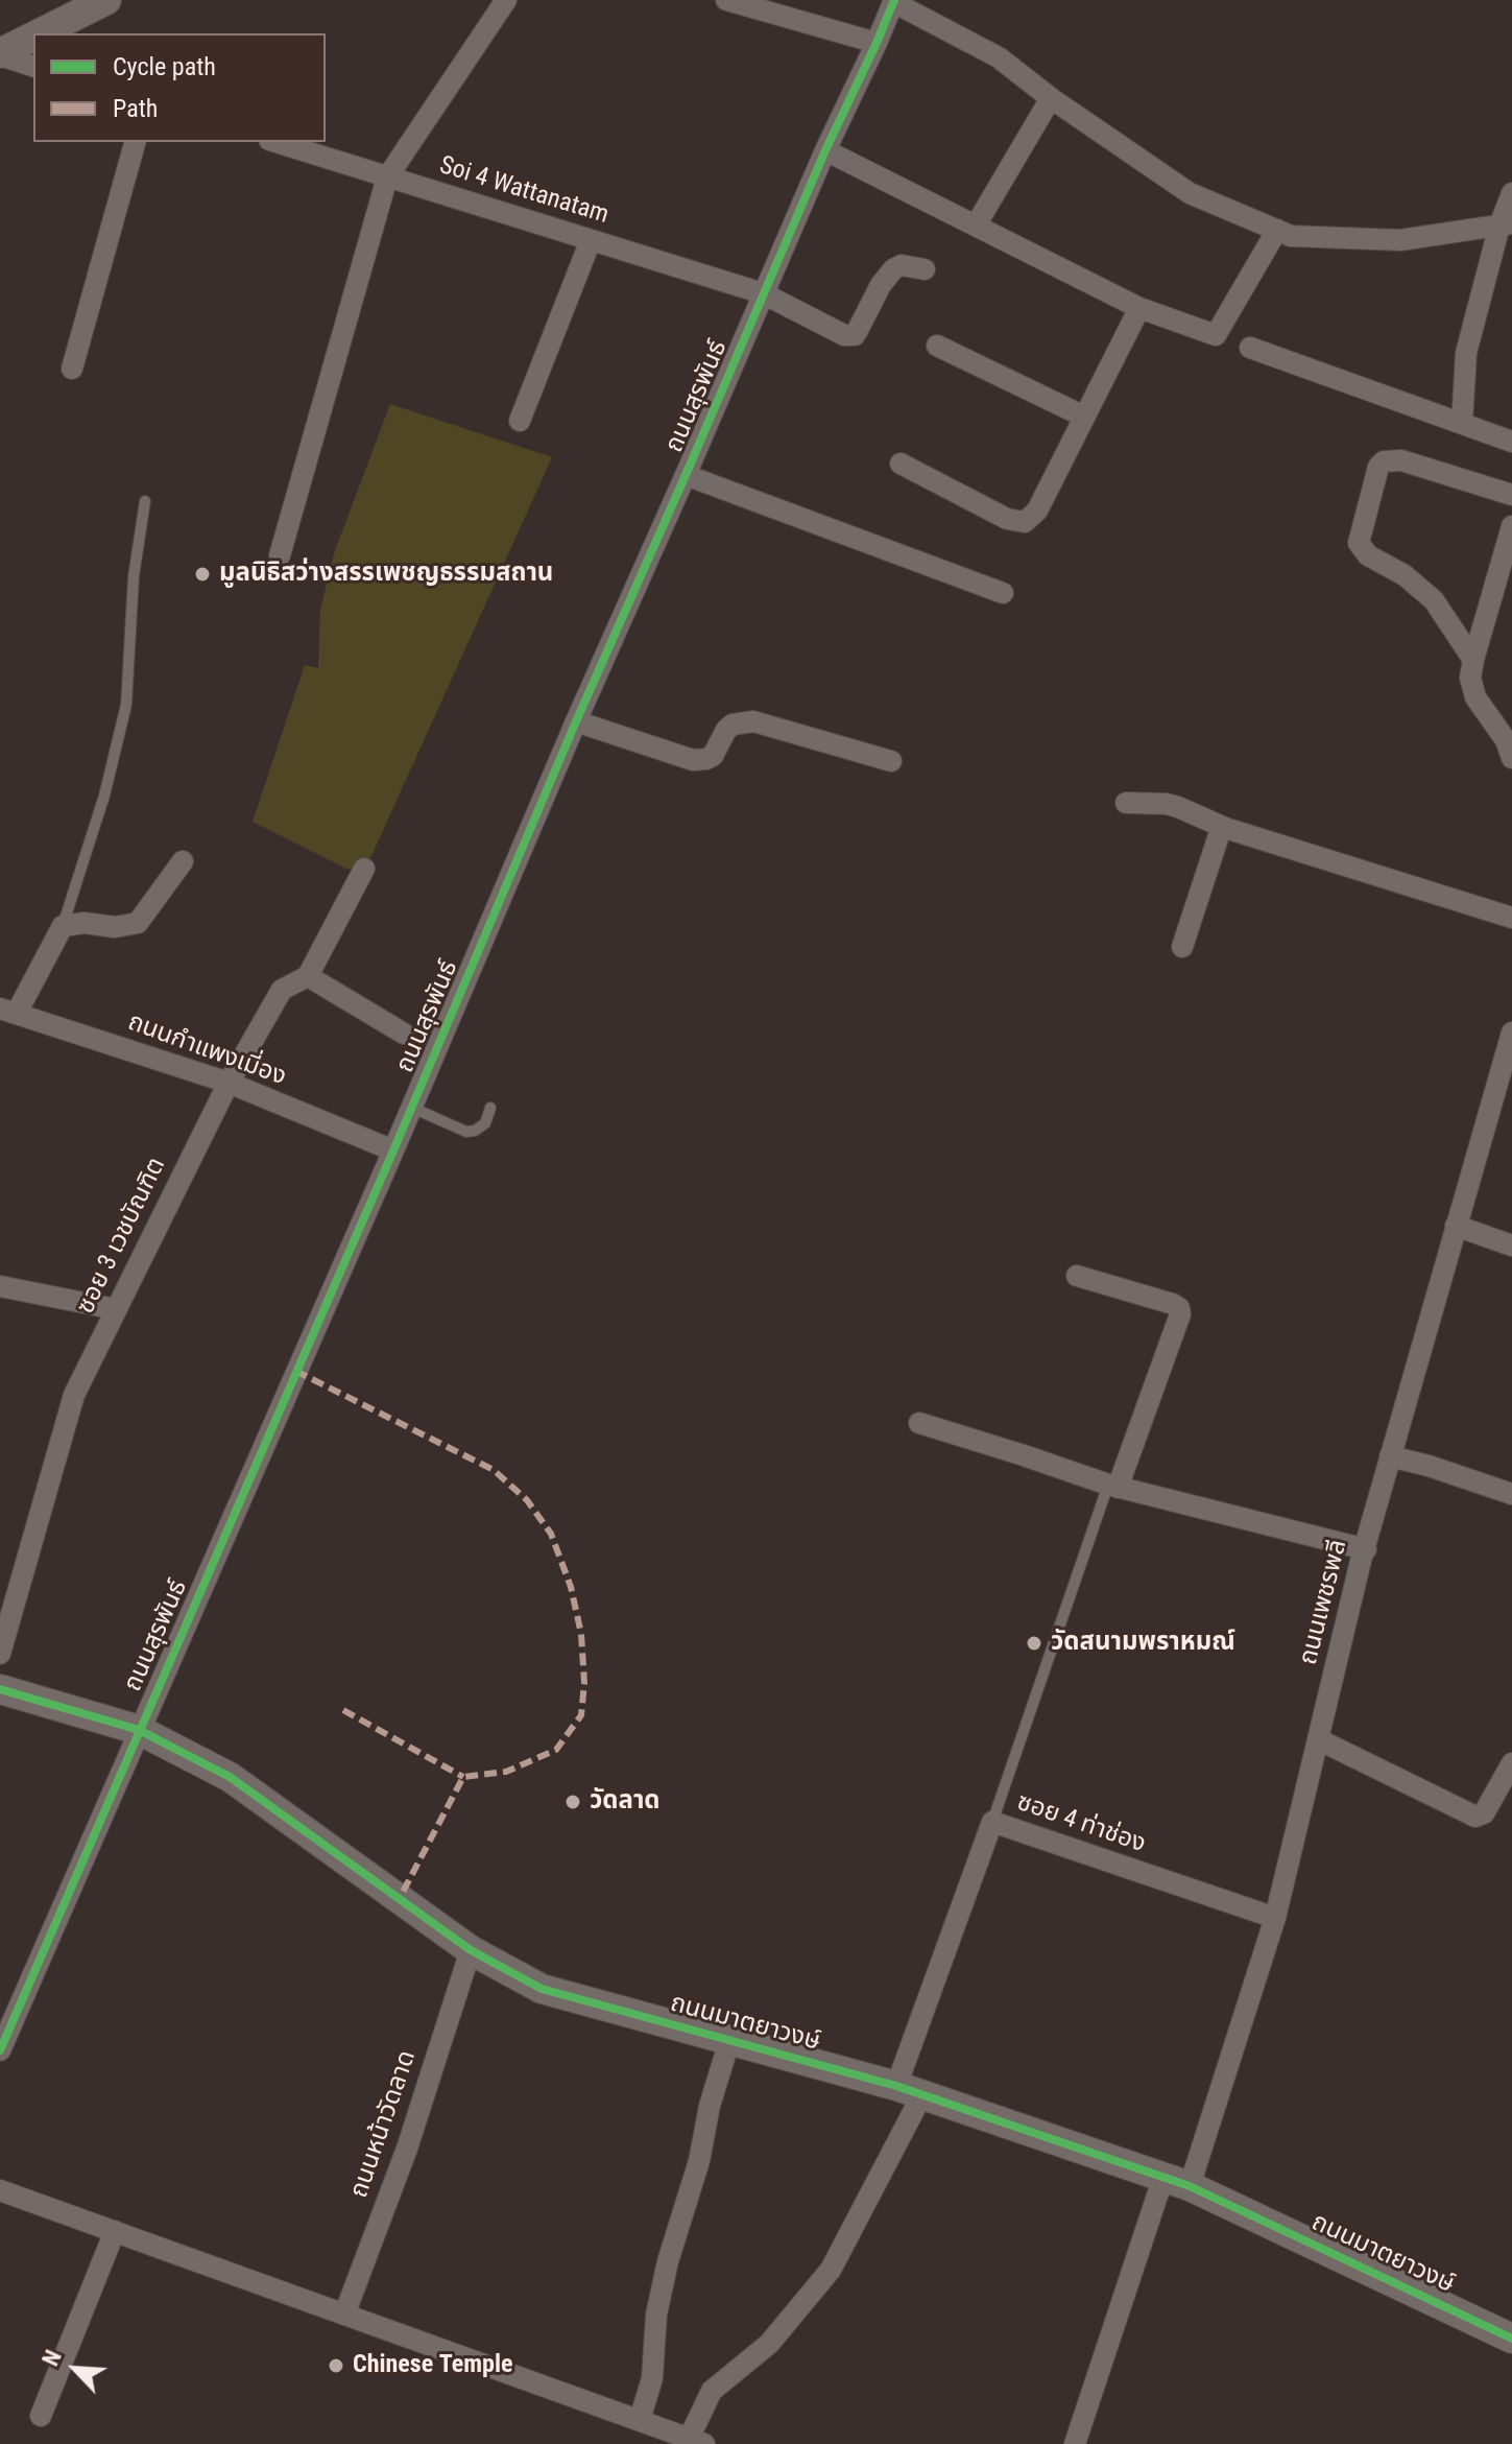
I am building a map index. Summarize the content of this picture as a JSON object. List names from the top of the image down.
{
  "streets": {
    "street": [
      "Soi 4 Wattanatam",
      "ถนนสุรพันธ์",
      "ถนนกำแพงเมี่อง",
      "ซอย 3 เวชบัณฑิต",
      "ถนนเพชรพลี",
      "ซอย 4 ท่าช่อง",
      "ถนนมาตยาวงษ์",
      "ถนนหน้าวัดลาด"
    ]
  },
  "crossings": [
    ["Soi 4 Wattanatam", "ถนนสุรพันธ์"],
    ["ถนนสุรพันธ์", "ถนนกำแพงเมี่อง"],
    ["ถนนสุรพันธ์", "ถนนมาตยาวงษ์"],
    ["ถนนกำแพงเมี่อง", "ซอย 3 เวชบัณฑิต"],
    ["ถนนเพชรพลี", "ซอย 4 ท่าช่อง"],
    ["ถนนเพชรพลี", "ถนนมาตยาวงษ์"],
    ["ซอย 4 ท่าช่อง", "ถนนมาตยาวงษ์"],
    ["ถนนมาตยาวงษ์", "ถนนหน้าวัดลาด"]
  ],
  "places": [
    "มูลนิธิสว่างสรรเพชญธรรมสถาน",
    "วัดสนามพราหมณ์",
    "วัดลาด",
    "Chinese Temple"
  ],
  "legend": ["Cycle path", "Path"],
  "north": "top left"
}
